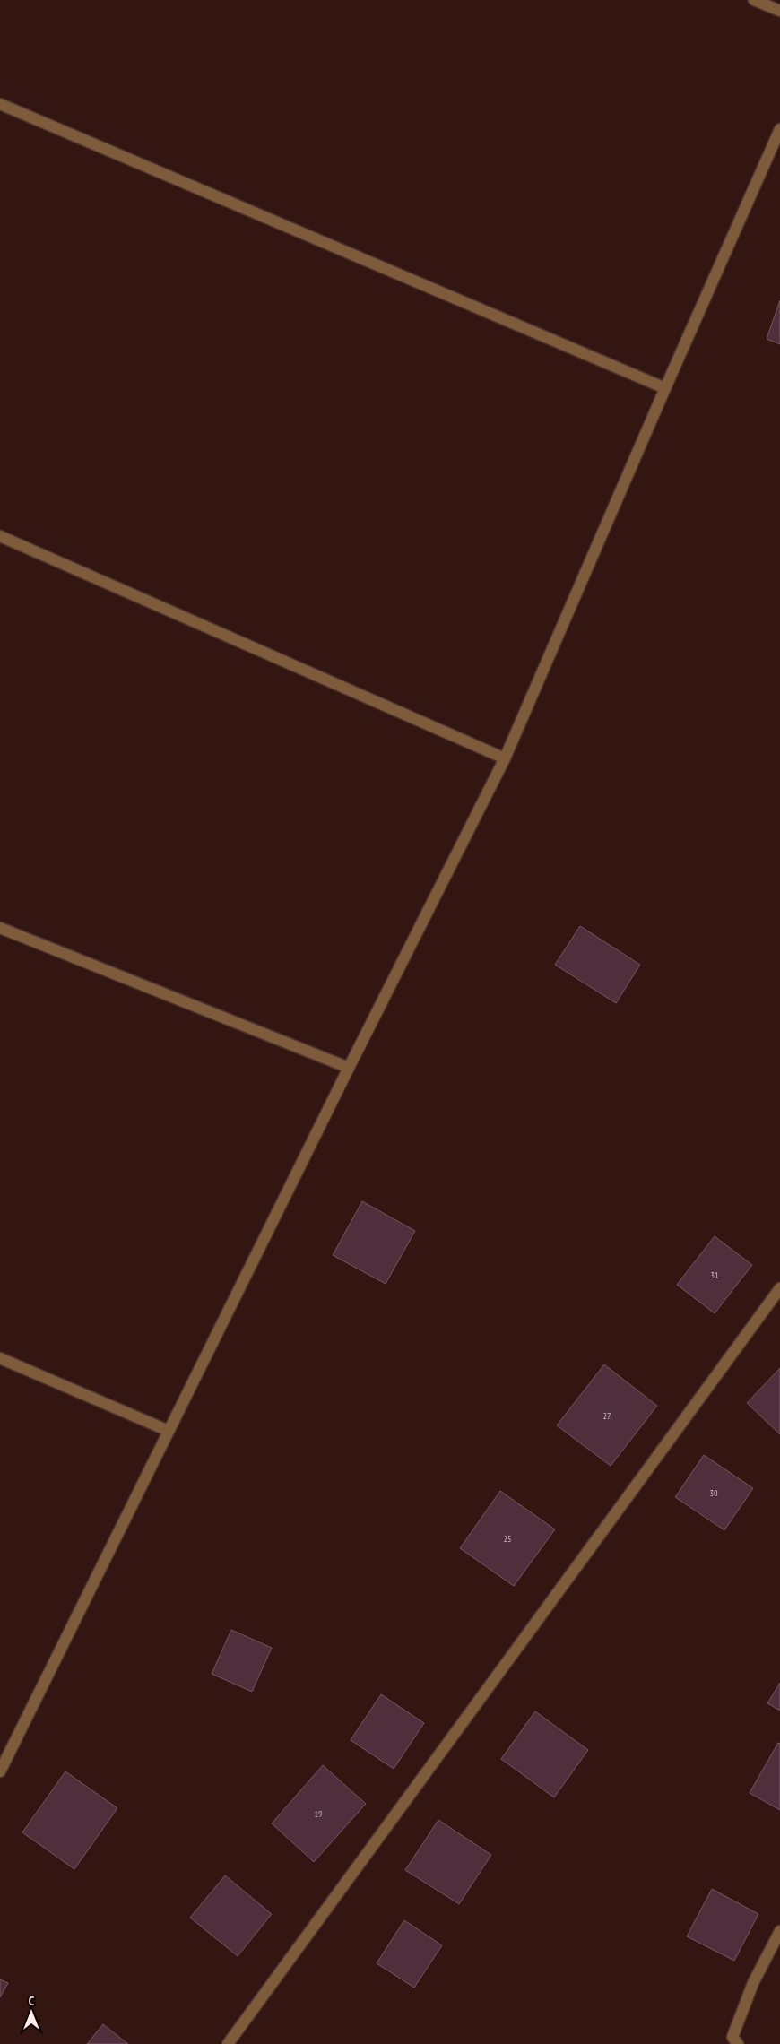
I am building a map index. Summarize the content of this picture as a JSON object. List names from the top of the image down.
{
  "house_numbers": [
    "31",
    "27",
    "30",
    "25",
    "19"
  ],
  "north": "top"
}
